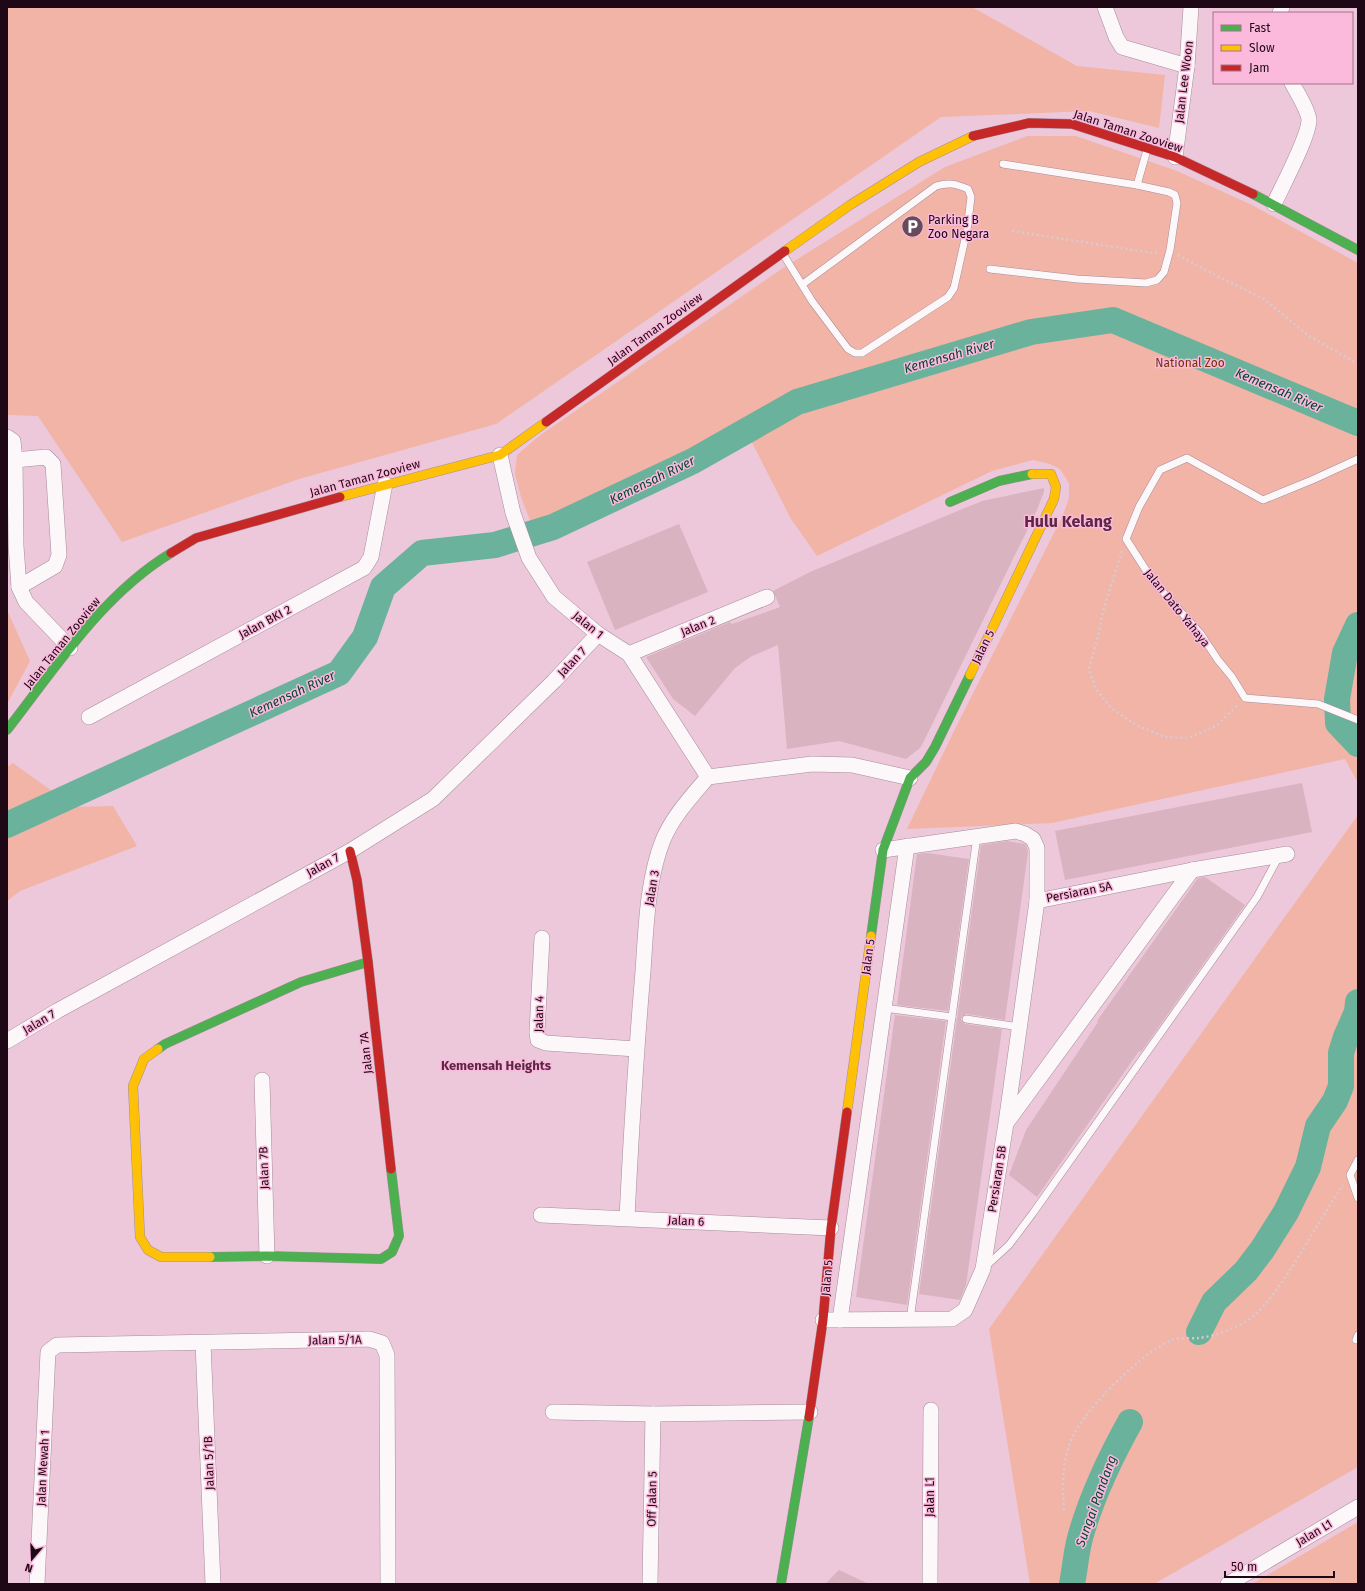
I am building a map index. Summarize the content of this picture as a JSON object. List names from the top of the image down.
{
  "streets": {
    "street": [
      "Jalan Lee Woon",
      "Jalan Taman Zooview",
      "Jalan BKI 2",
      "Jalan 1",
      "Jalan 2",
      "Jalan 5",
      "Jalan 7",
      "Jalan 3",
      "Persiaran 5A",
      "Jalan 4",
      "Jalan 7A",
      "Jalan 7B",
      "Persiaran 5B",
      "Jalan 6",
      "Jalan 5/1A",
      "Jalan 5/1B",
      "Jalan Mewah 1",
      "Jalan L1",
      "Off Jalan 5"
    ],
    "lane": ["Jalan Dato Yahaya"]
  },
  "crossings": [
    ["Jalan Lee Woon", "Jalan Taman Zooview"],
    ["Jalan Taman Zooview", "Jalan BKI 2"],
    ["Jalan Taman Zooview", "Jalan 1"],
    ["Jalan 1", "Jalan 2"],
    ["Jalan 1", "Jalan 7"],
    ["Jalan 1", "Jalan 3"],
    ["Jalan 5", "Persiaran 5A"],
    ["Jalan 5", "Persiaran 5B"],
    ["Jalan 5", "Jalan 6"],
    ["Jalan 7", "Jalan 7A"],
    ["Jalan 3", "Jalan 4"],
    ["Jalan 3", "Jalan 6"],
    ["Persiaran 5A", "Persiaran 5B"],
    ["Jalan 7A", "Jalan 7B"],
    ["Jalan 5/1A", "Jalan 5/1B"],
    ["Jalan 5/1A", "Jalan Mewah 1"]
  ],
  "districts": ["Hulu Kelang", "Kemensah Heights"],
  "water": ["Kemensah River", "Sungai Pandang"],
  "parks": ["National Zoo"],
  "places": {
    "parking": ["Parking B Zoo Negara"]
  },
  "legend": ["Fast", "Slow", "Jam"],
  "scale_bar": "50 m",
  "north": "bottom"
}
